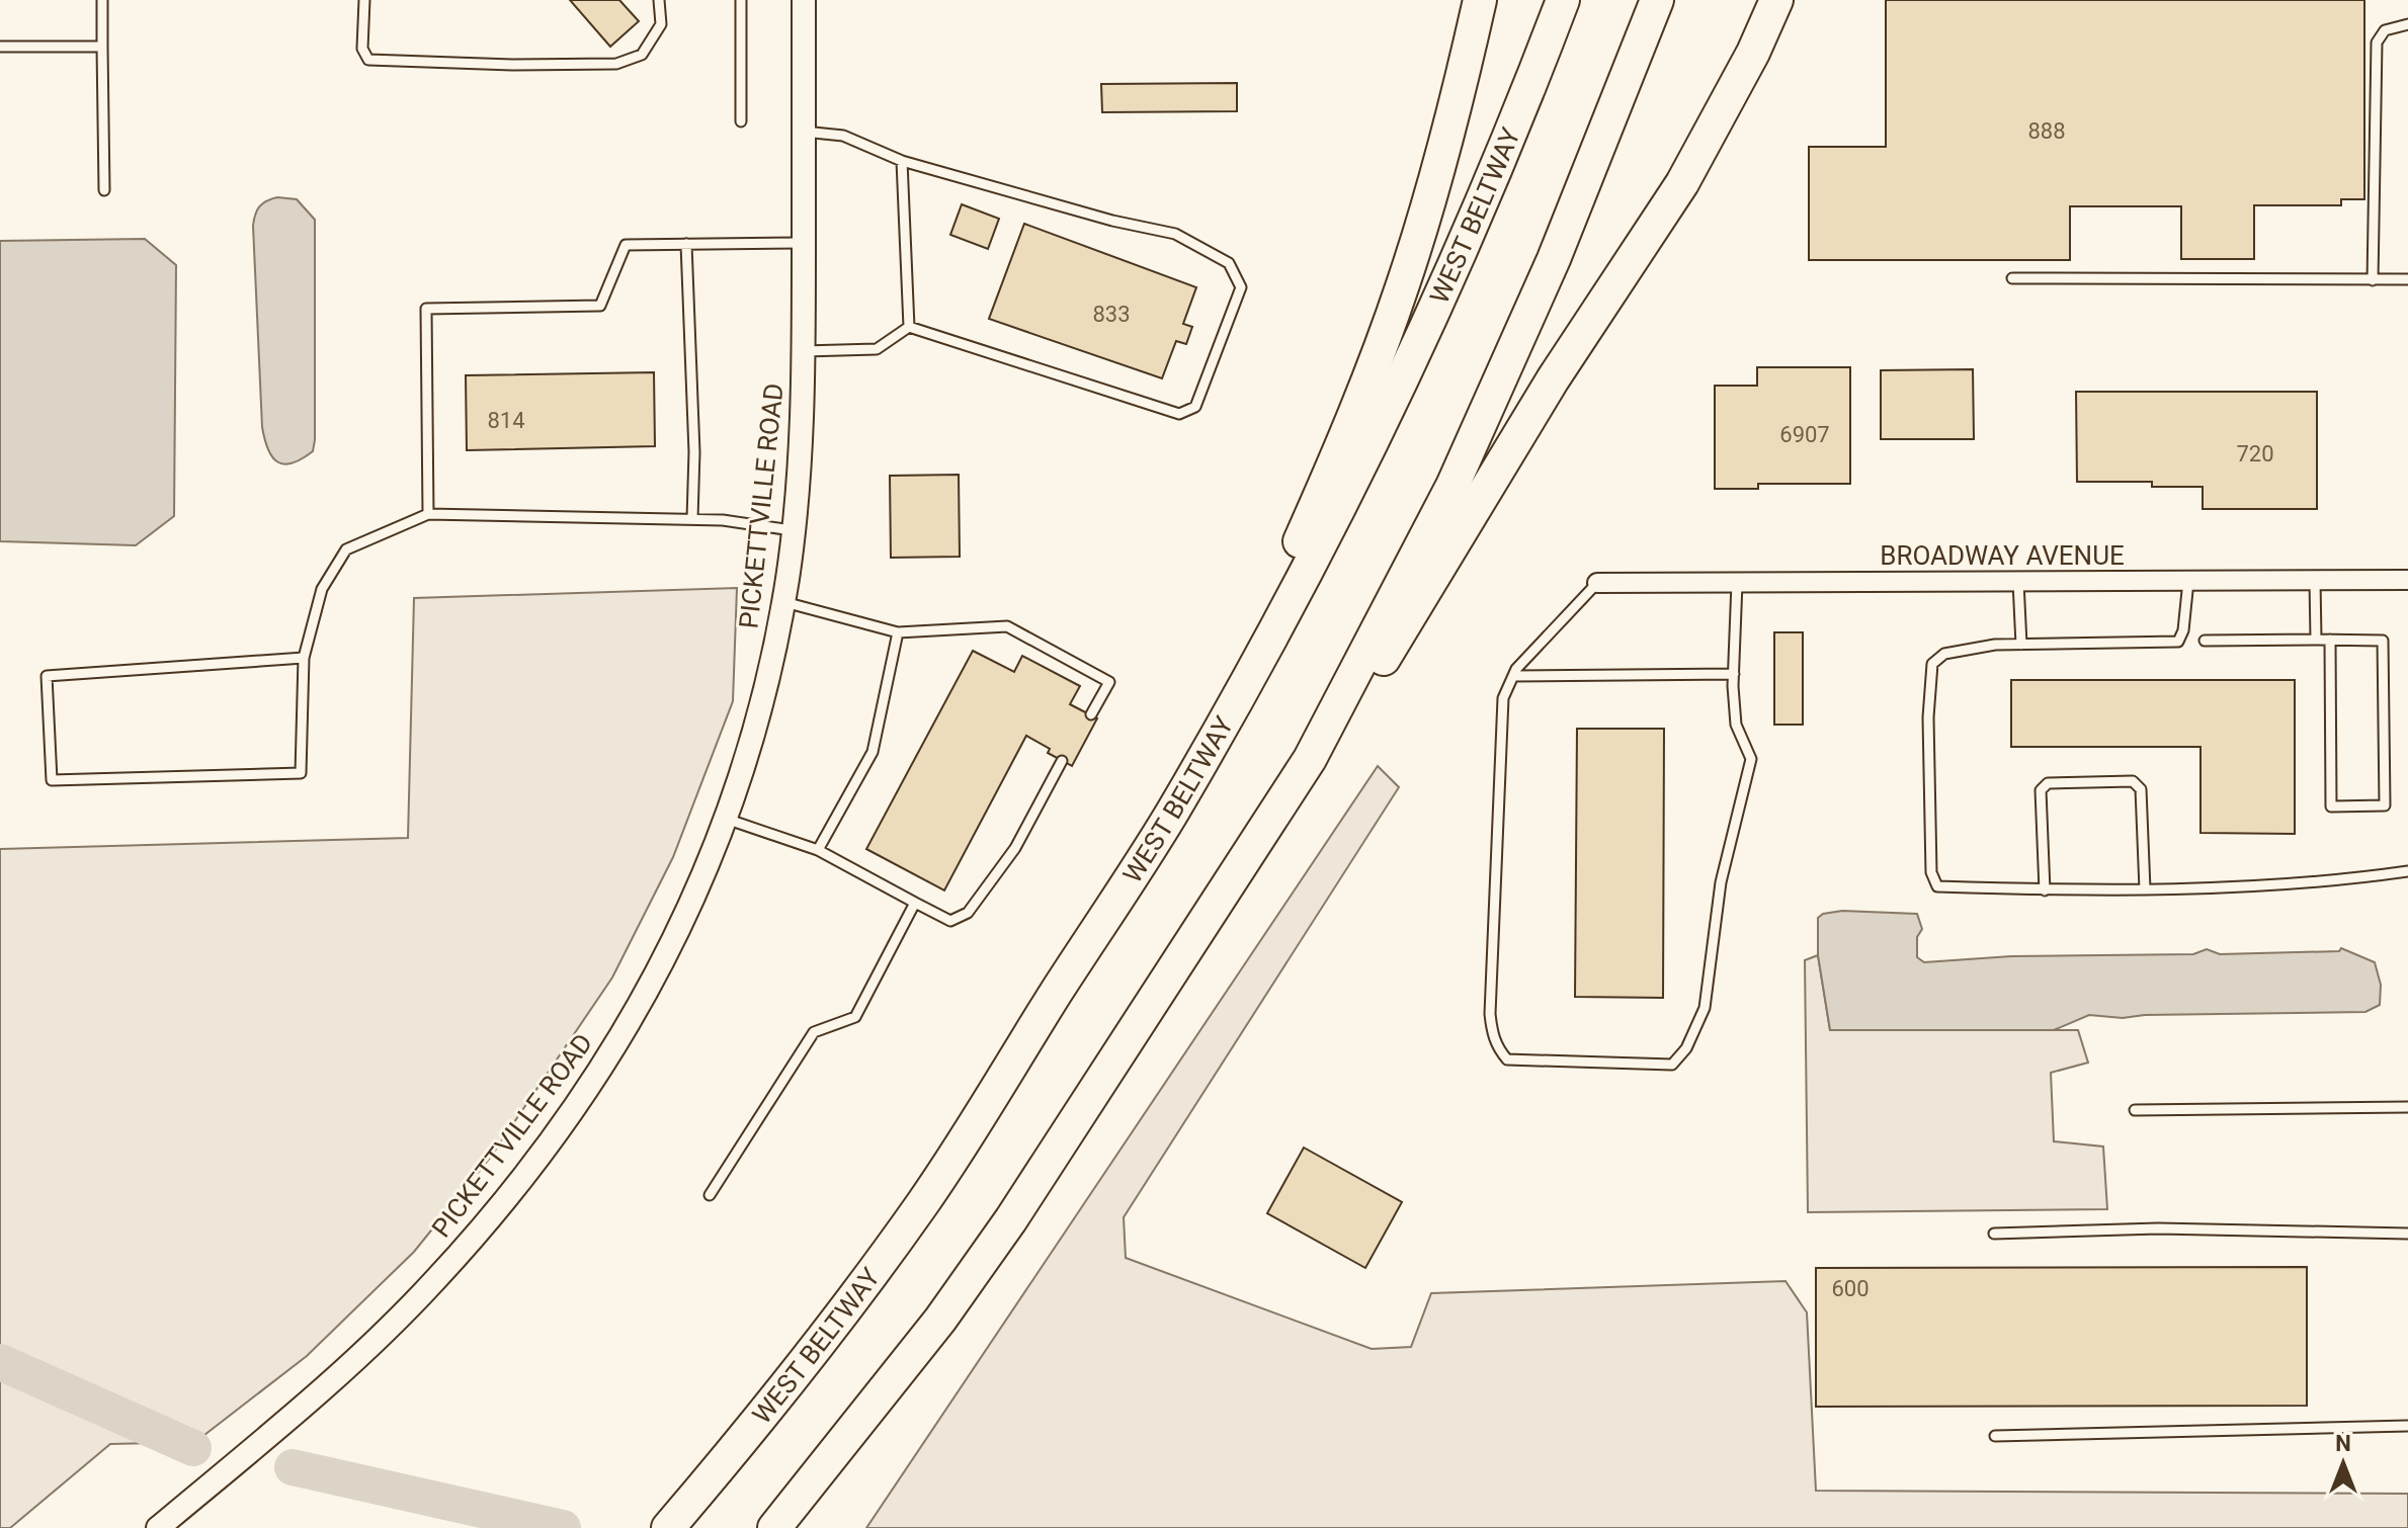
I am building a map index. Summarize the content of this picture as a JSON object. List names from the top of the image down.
{
  "streets": {
    "highway": ["WEST BELTWAY"],
    "street": ["PICKETTVILLE ROAD", "BROADWAY AVENUE"]
  },
  "house_numbers": [
    "888",
    "833",
    "814",
    "6907",
    "720",
    "600"
  ],
  "north": "top"
}
